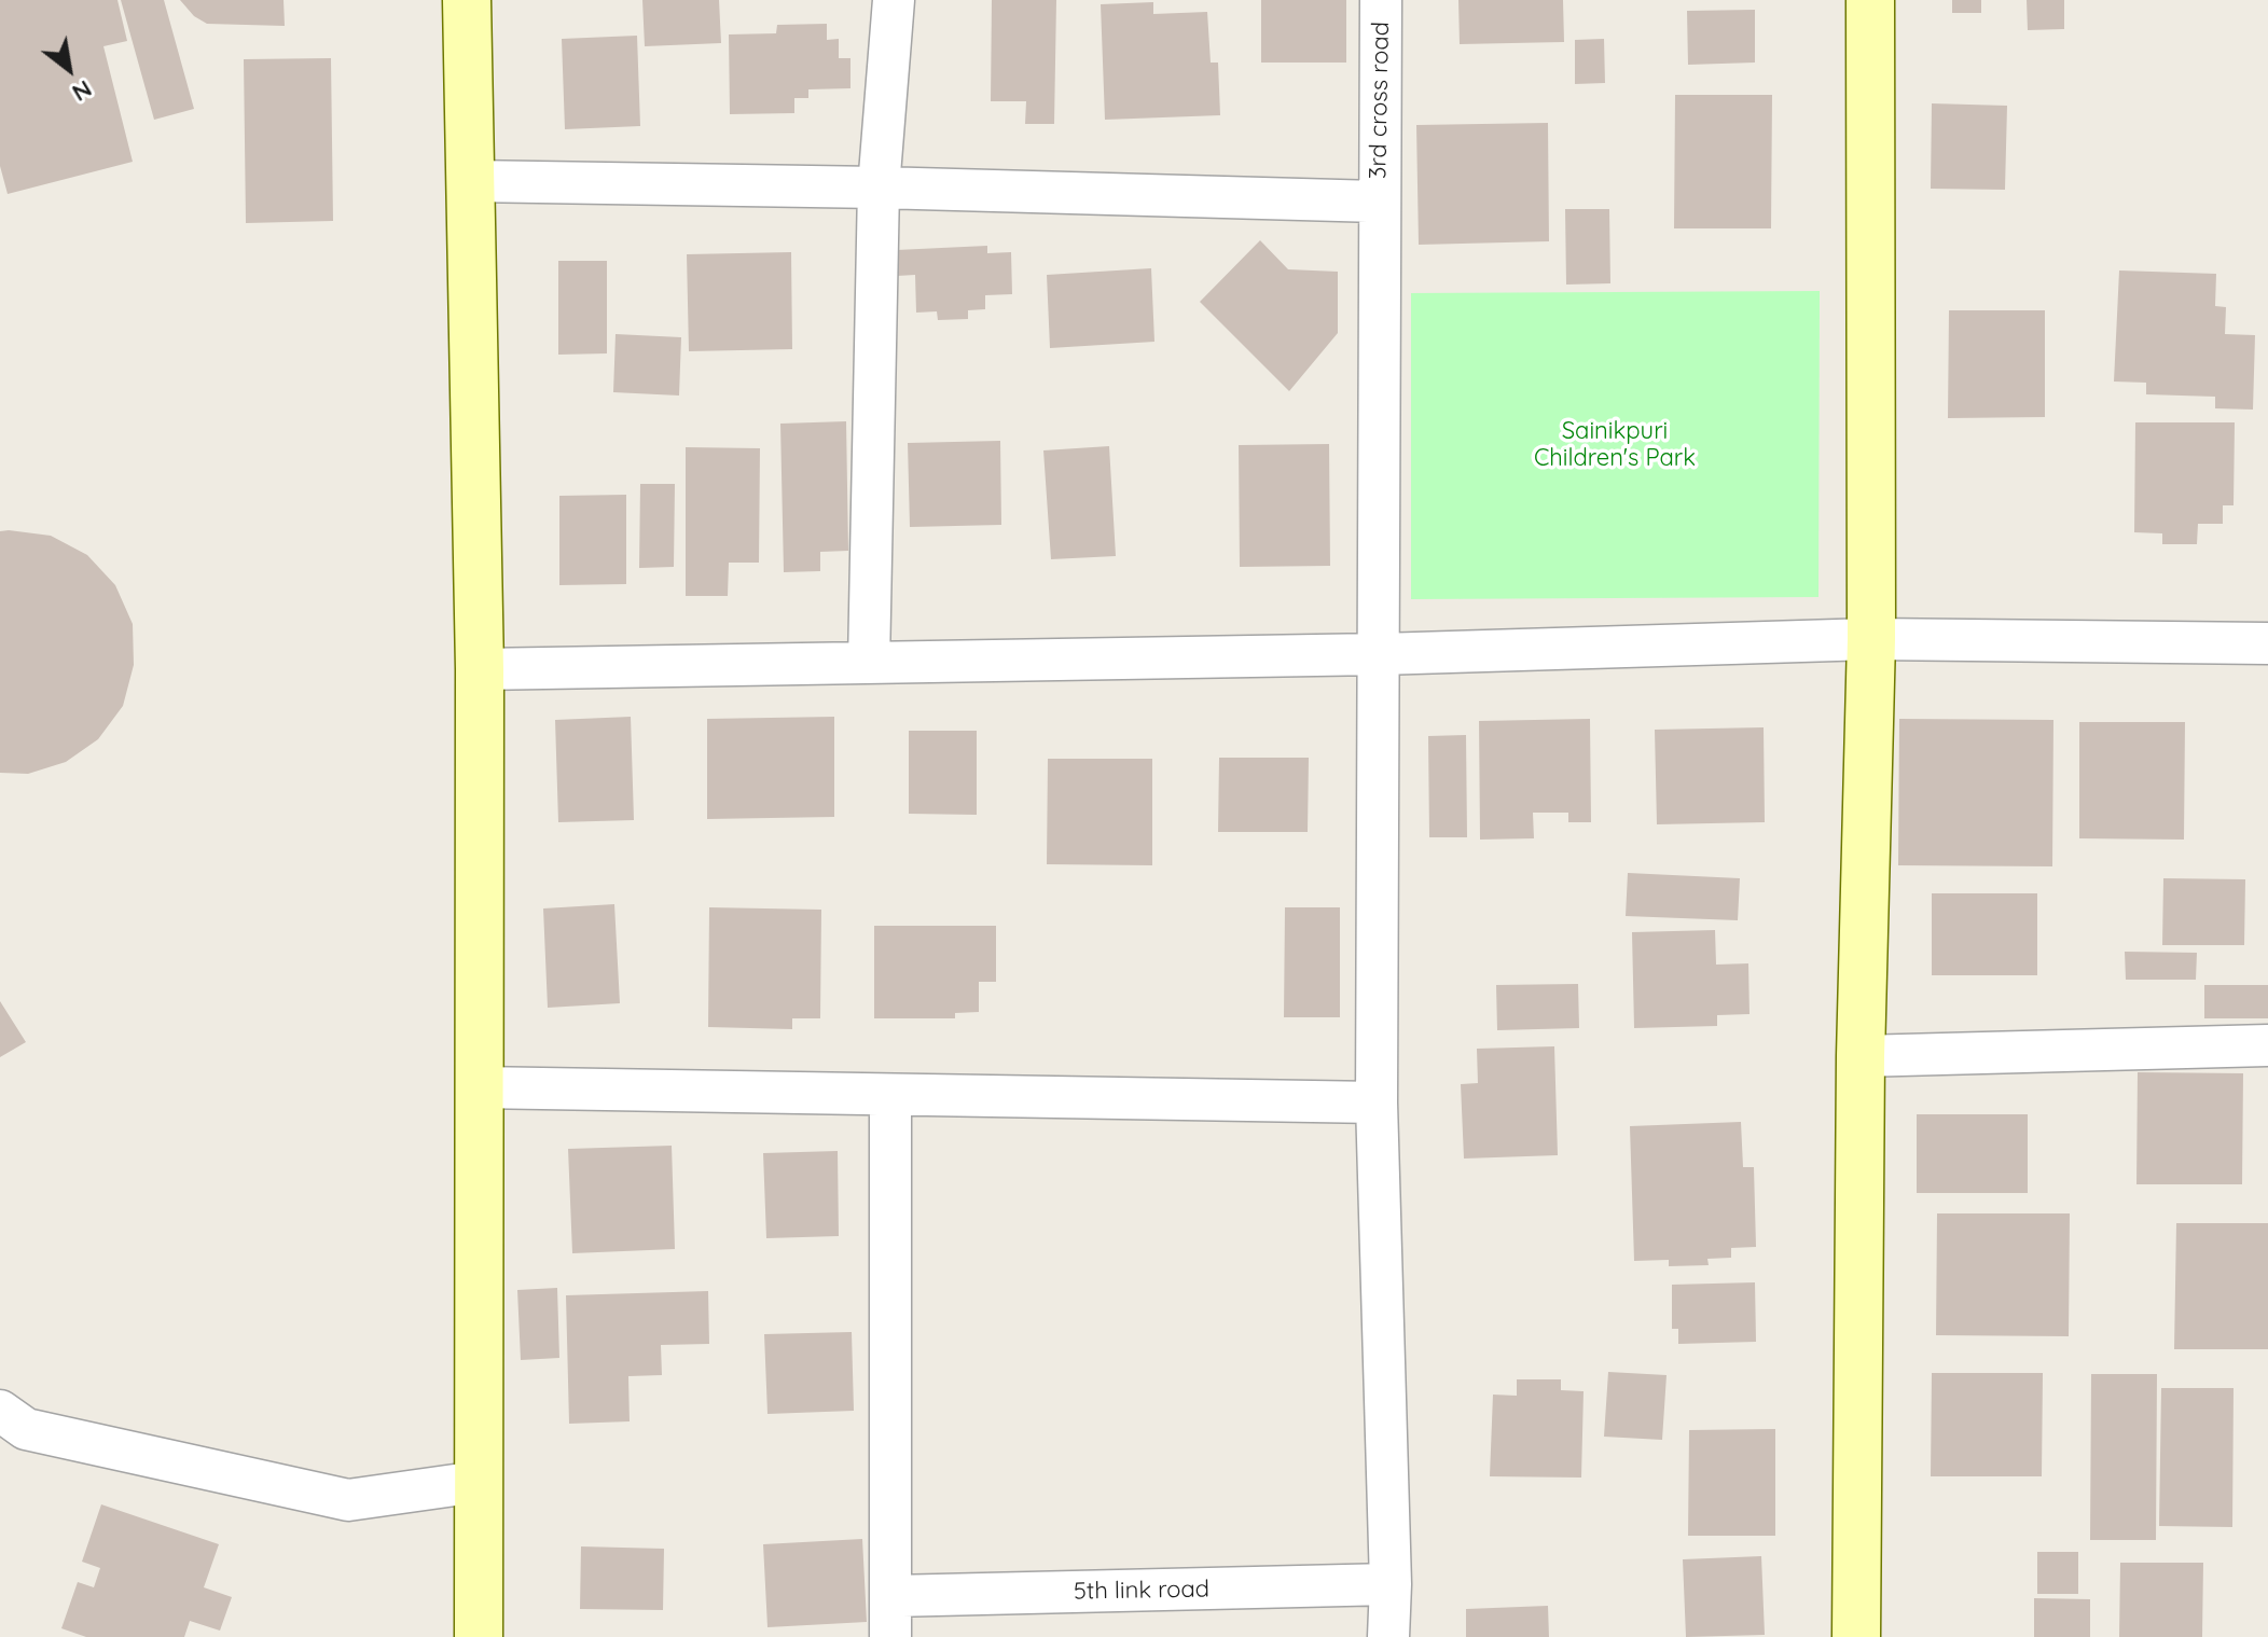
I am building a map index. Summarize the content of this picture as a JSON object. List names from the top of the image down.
{
  "streets": {
    "street": ["3rd cross road", "5th link road"]
  },
  "crossings": [
    ["3rd cross road", "5th link road"]
  ],
  "parks": ["Sainikpuri Children's Park"],
  "north": "bottom right"
}
